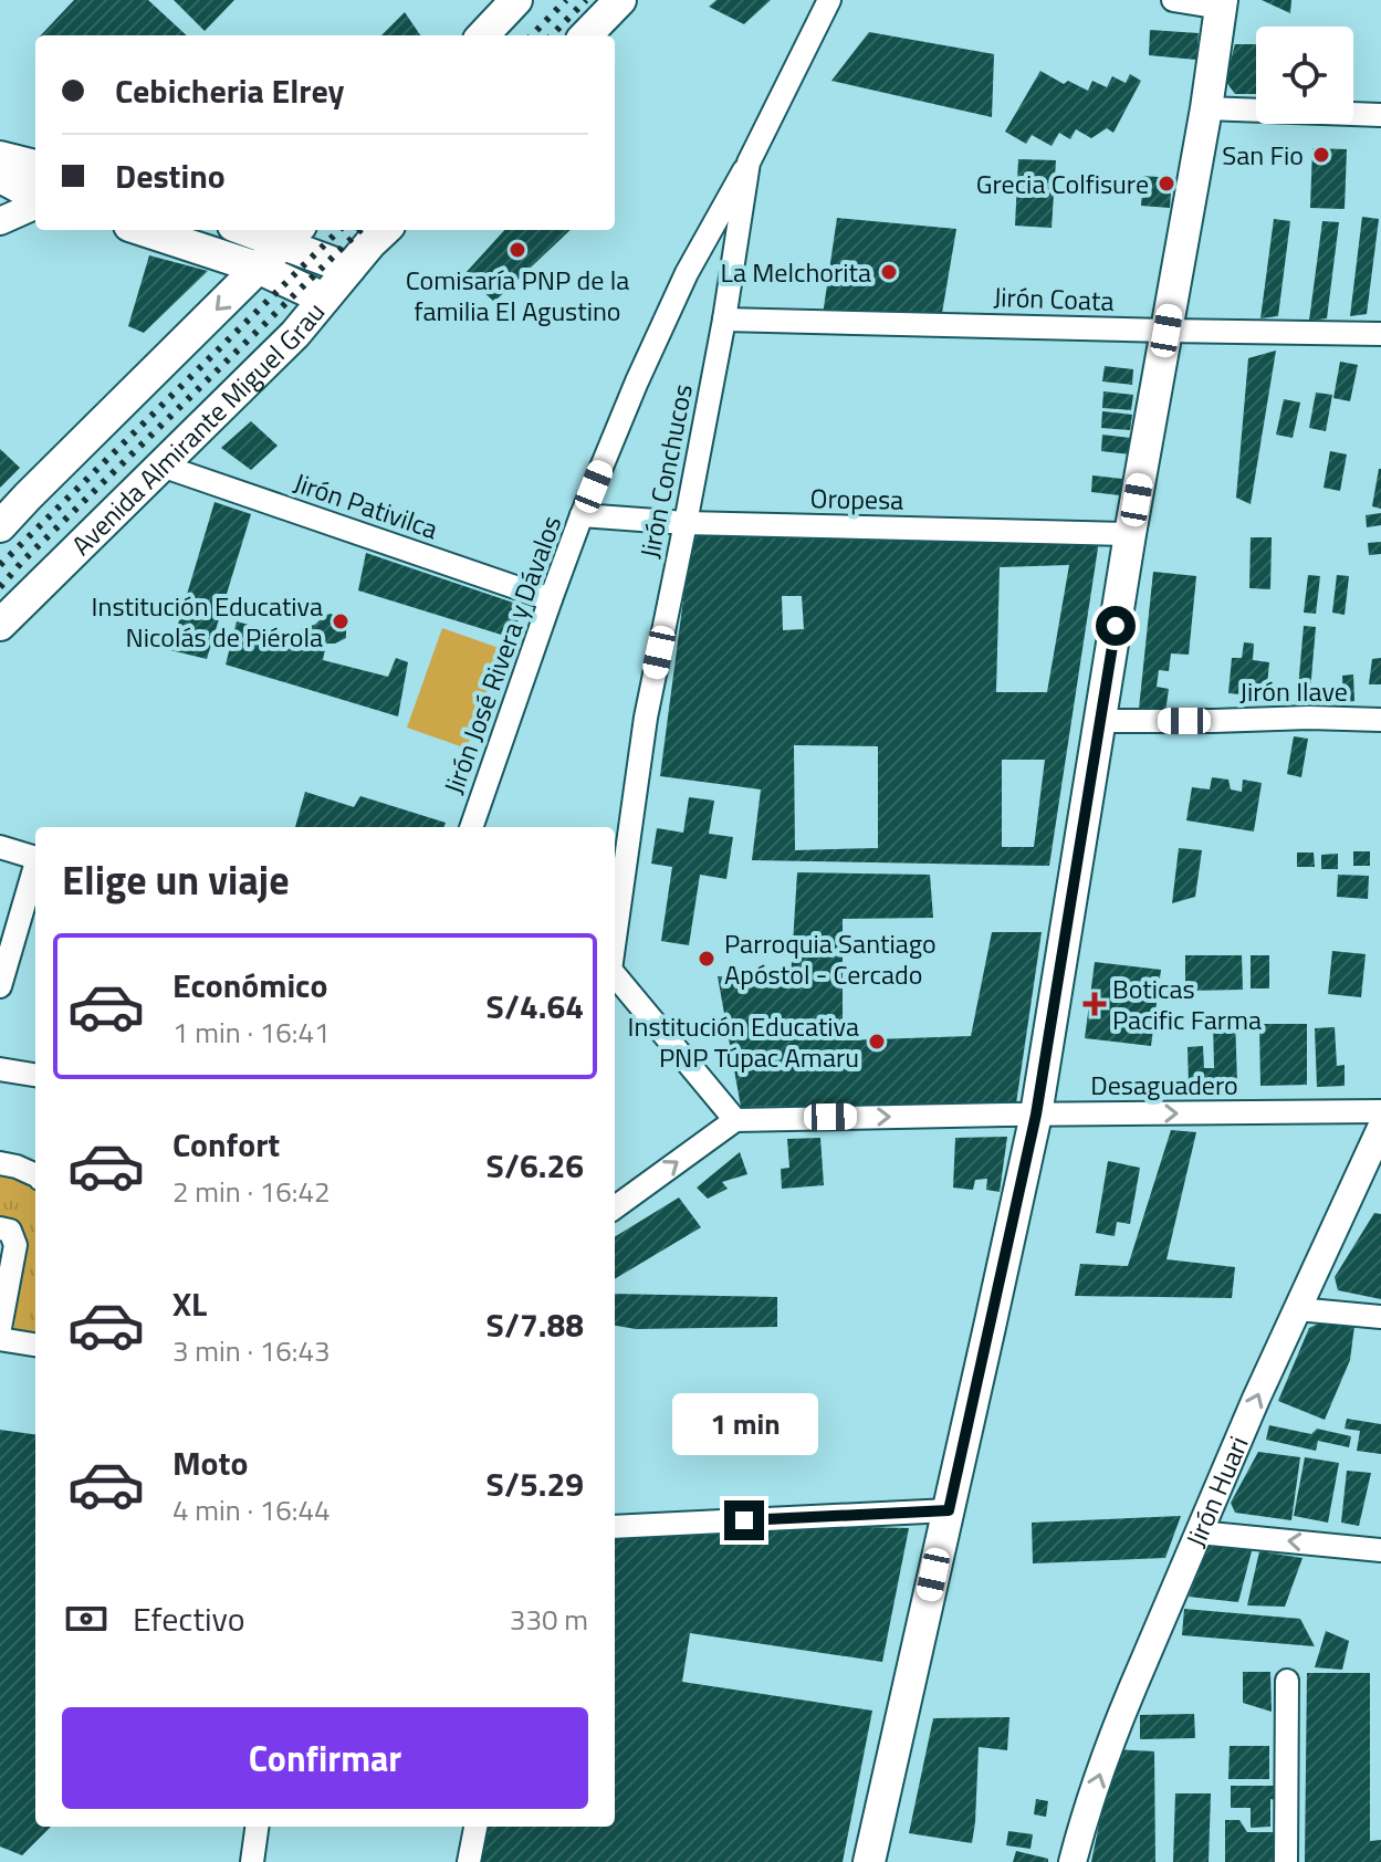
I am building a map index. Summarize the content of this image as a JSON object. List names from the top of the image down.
{
  "streets": {
    "main road": ["Avenida Almirante Miguel Grau"],
    "street": [
      "Jirón Coata",
      "Jirón Conchucos",
      "Oropesa",
      "Jirón Pativilca",
      "Jirón José Rivera y Dávalos",
      "Jirón Ilave",
      "Desaguadero",
      "Jirón Huari"
    ]
  },
  "crossings": [
    ["Jirón Coata", "Jirón Conchucos"],
    ["Avenida Almirante Miguel Grau", "Jirón Pativilca"],
    ["Jirón Conchucos", "Oropesa"],
    ["Jirón Conchucos", "Jirón José Rivera y Dávalos"],
    ["Jirón Conchucos", "Desaguadero"],
    ["Oropesa", "Jirón José Rivera y Dávalos"],
    ["Jirón Pativilca", "Jirón José Rivera y Dávalos"]
  ],
  "one_way": ["Desaguadero"],
  "places": {
    "other": [
      "San Fio",
      "Grecia Colfisure",
      "Comisaría PNP de la familia El Agustino",
      "La Melchorita",
      "Institución Educativa Nicolás de Piérola",
      "Parroquia Santiago Apóstol - Cercado",
      "Institución Educativa PNP Túpac Amaru"
    ],
    "health": ["Boticas Pacific Farma"]
  },
  "page": {
    "banner": ["Cebicheria Elrey", "Destino"],
    "heading": "Elige un viaje",
    "list": [
      {
        "name": "Económico",
        "note": "1 min · 16:41",
        "value": "S/4.64"
      },
      {
        "name": "Confort",
        "note": "2 min · 16:42",
        "value": "S/6.26"
      },
      {
        "name": "XL",
        "note": "3 min · 16:43",
        "value": "S/7.88"
      },
      {
        "name": "Moto",
        "note": "4 min · 16:44",
        "value": "S/5.29"
      }
    ],
    "bubble": "1 min",
    "pay": ["Efectivo", "330 m"],
    "buttons": "Confirmar"
  }
}
